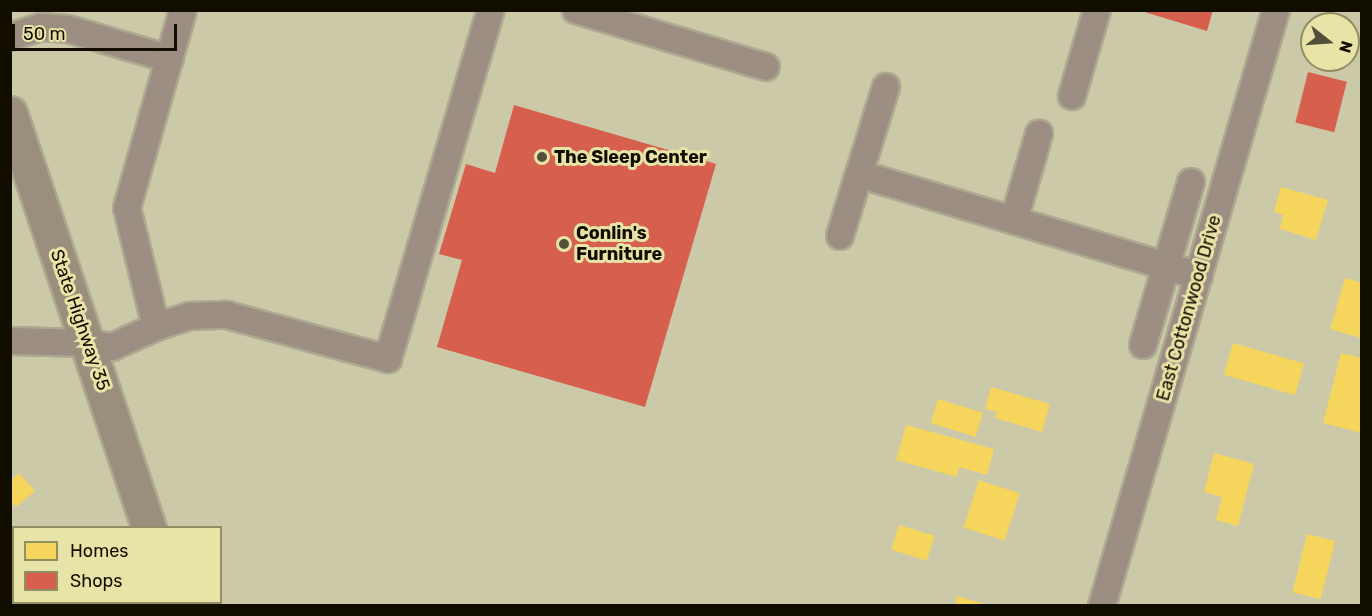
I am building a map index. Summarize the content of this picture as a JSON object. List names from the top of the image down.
{
  "streets": {
    "main road": ["State Highway 35"],
    "street": ["East Cottonwood Drive"]
  },
  "places": ["The Sleep Center", "Conlin's Furniture"],
  "legend": ["Homes", "Shops"],
  "scale_bar": "50 m",
  "north": "right"
}
